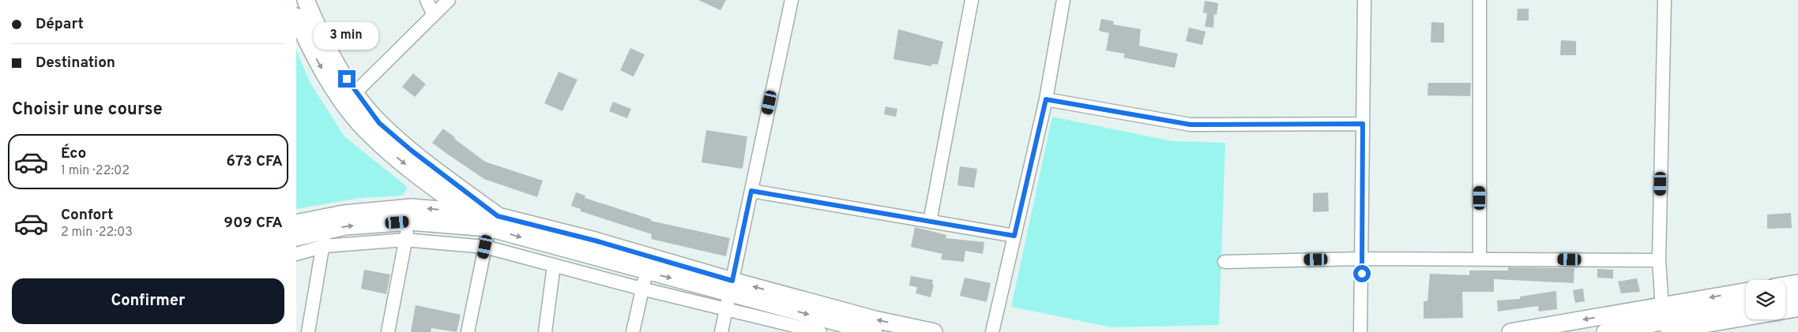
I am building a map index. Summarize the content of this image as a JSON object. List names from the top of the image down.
{
  "page": {
    "banner": ["Départ", "Destination"],
    "bubble": "3 min",
    "heading": "Choisir une course",
    "list": [
      {
        "name": "Éco",
        "note": "1 min · 22:02",
        "value": "673 CFA"
      },
      {
        "name": "Confort",
        "note": "2 min · 22:03",
        "value": "909 CFA"
      }
    ],
    "buttons": "Confirmer"
  }
}
